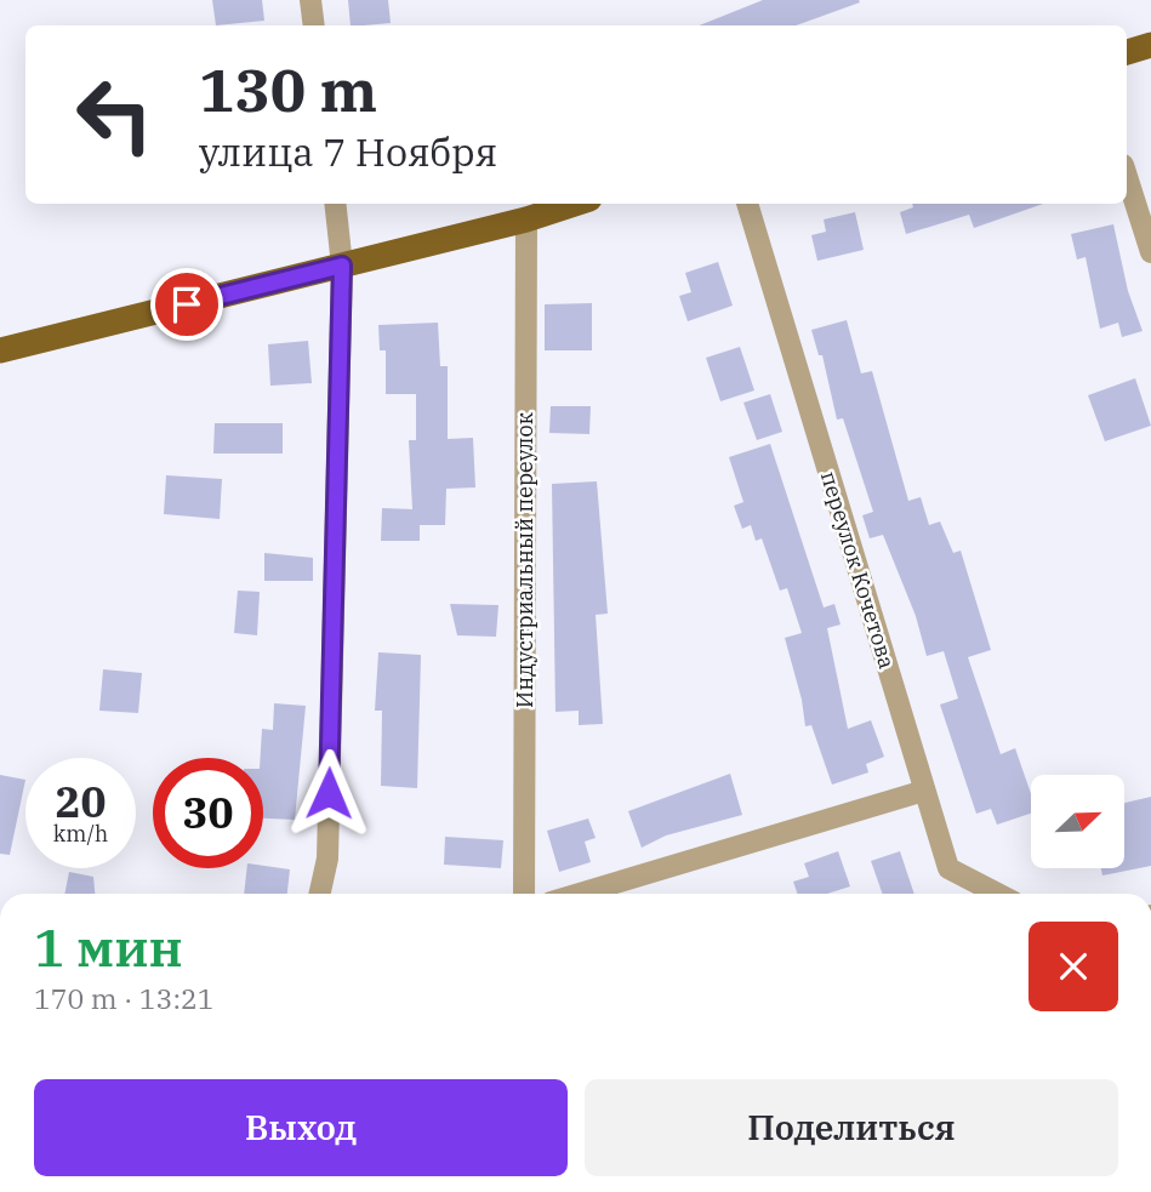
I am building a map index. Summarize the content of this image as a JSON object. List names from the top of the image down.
{
  "streets": {
    "street": ["Индустриальный переулок", "переулок Кочетова"]
  },
  "north": "top right",
  "page": {
    "turn": ["130 m", "улица 7 Ноября"],
    "speed": "20 km/h",
    "limit": "30",
    "heading": ["1 мин", "170 m · 13:21"],
    "buttons": ["Выход", "Поделиться"]
  }
}
